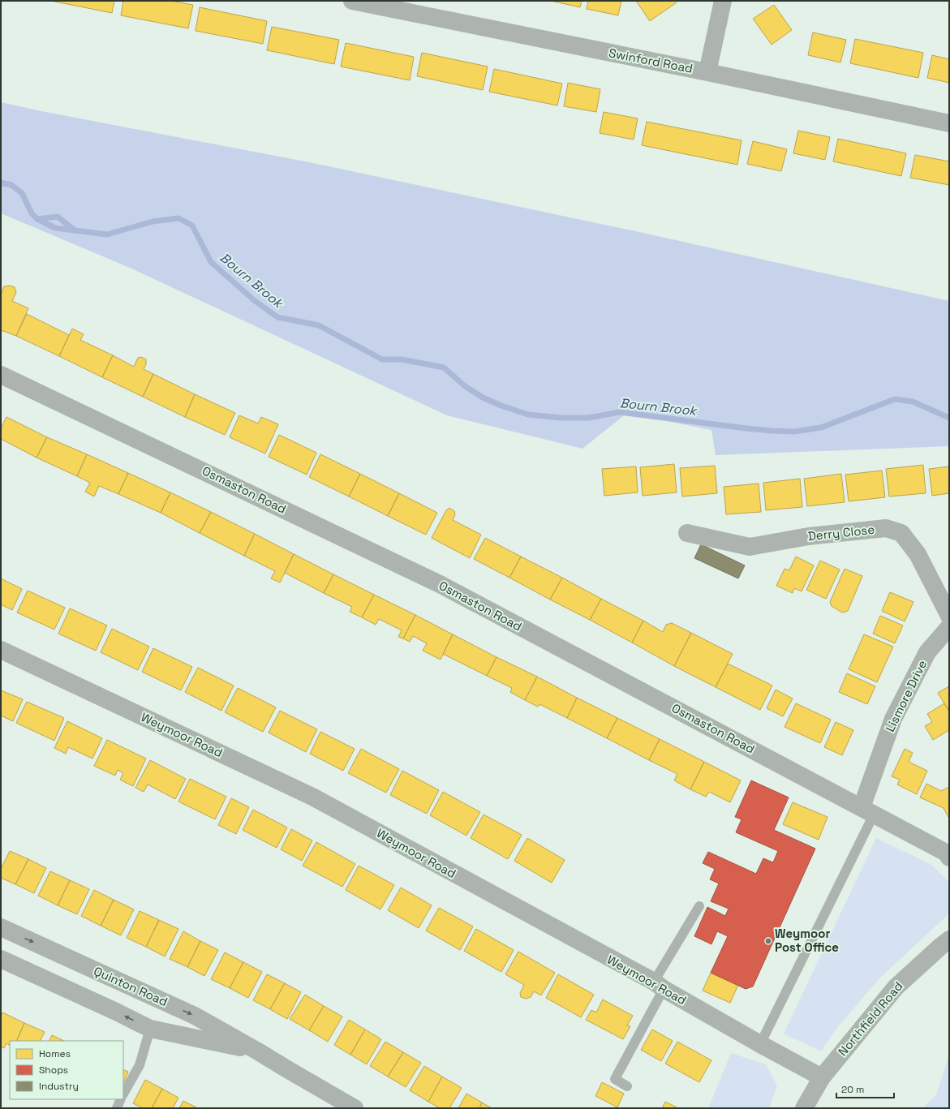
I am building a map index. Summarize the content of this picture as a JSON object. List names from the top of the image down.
{
  "streets": {
    "street": [
      "Swinford Road",
      "Osmaston Road",
      "Derry Close",
      "Lismore Drive",
      "Weymoor Road",
      "Quinton Road",
      "Northfield Road"
    ]
  },
  "crossings": [
    ["Osmaston Road", "Lismore Drive"],
    ["Weymoor Road", "Northfield Road"]
  ],
  "water": ["Bourn Brook"],
  "places": ["Weymoor Post Office"],
  "legend": ["Homes", "Shops", "Industry"],
  "scale_bar": "20 m"
}
